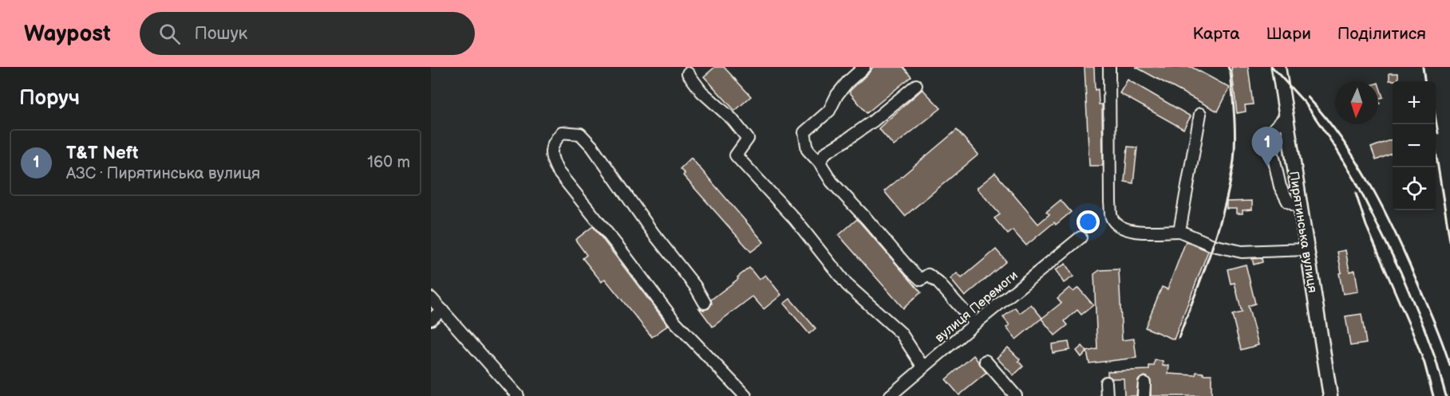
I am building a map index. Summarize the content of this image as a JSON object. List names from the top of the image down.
{
  "streets": {
    "main road": ["Пирятинська вулиця"],
    "street": ["вулиця Перемоги"]
  },
  "north": "bottom",
  "page": {
    "header": "Waypost",
    "search": "Пошук",
    "nav": ["Карта", "Шари", "Поділитися"],
    "heading": "Поруч",
    "map_buttons": ["+", "−"],
    "pins": "1",
    "list": [
      {
        "mark": "1",
        "name": "T&T Neft",
        "note": "АЗС · Пирятинська вулиця",
        "value": "160 m"
      }
    ]
  }
}
